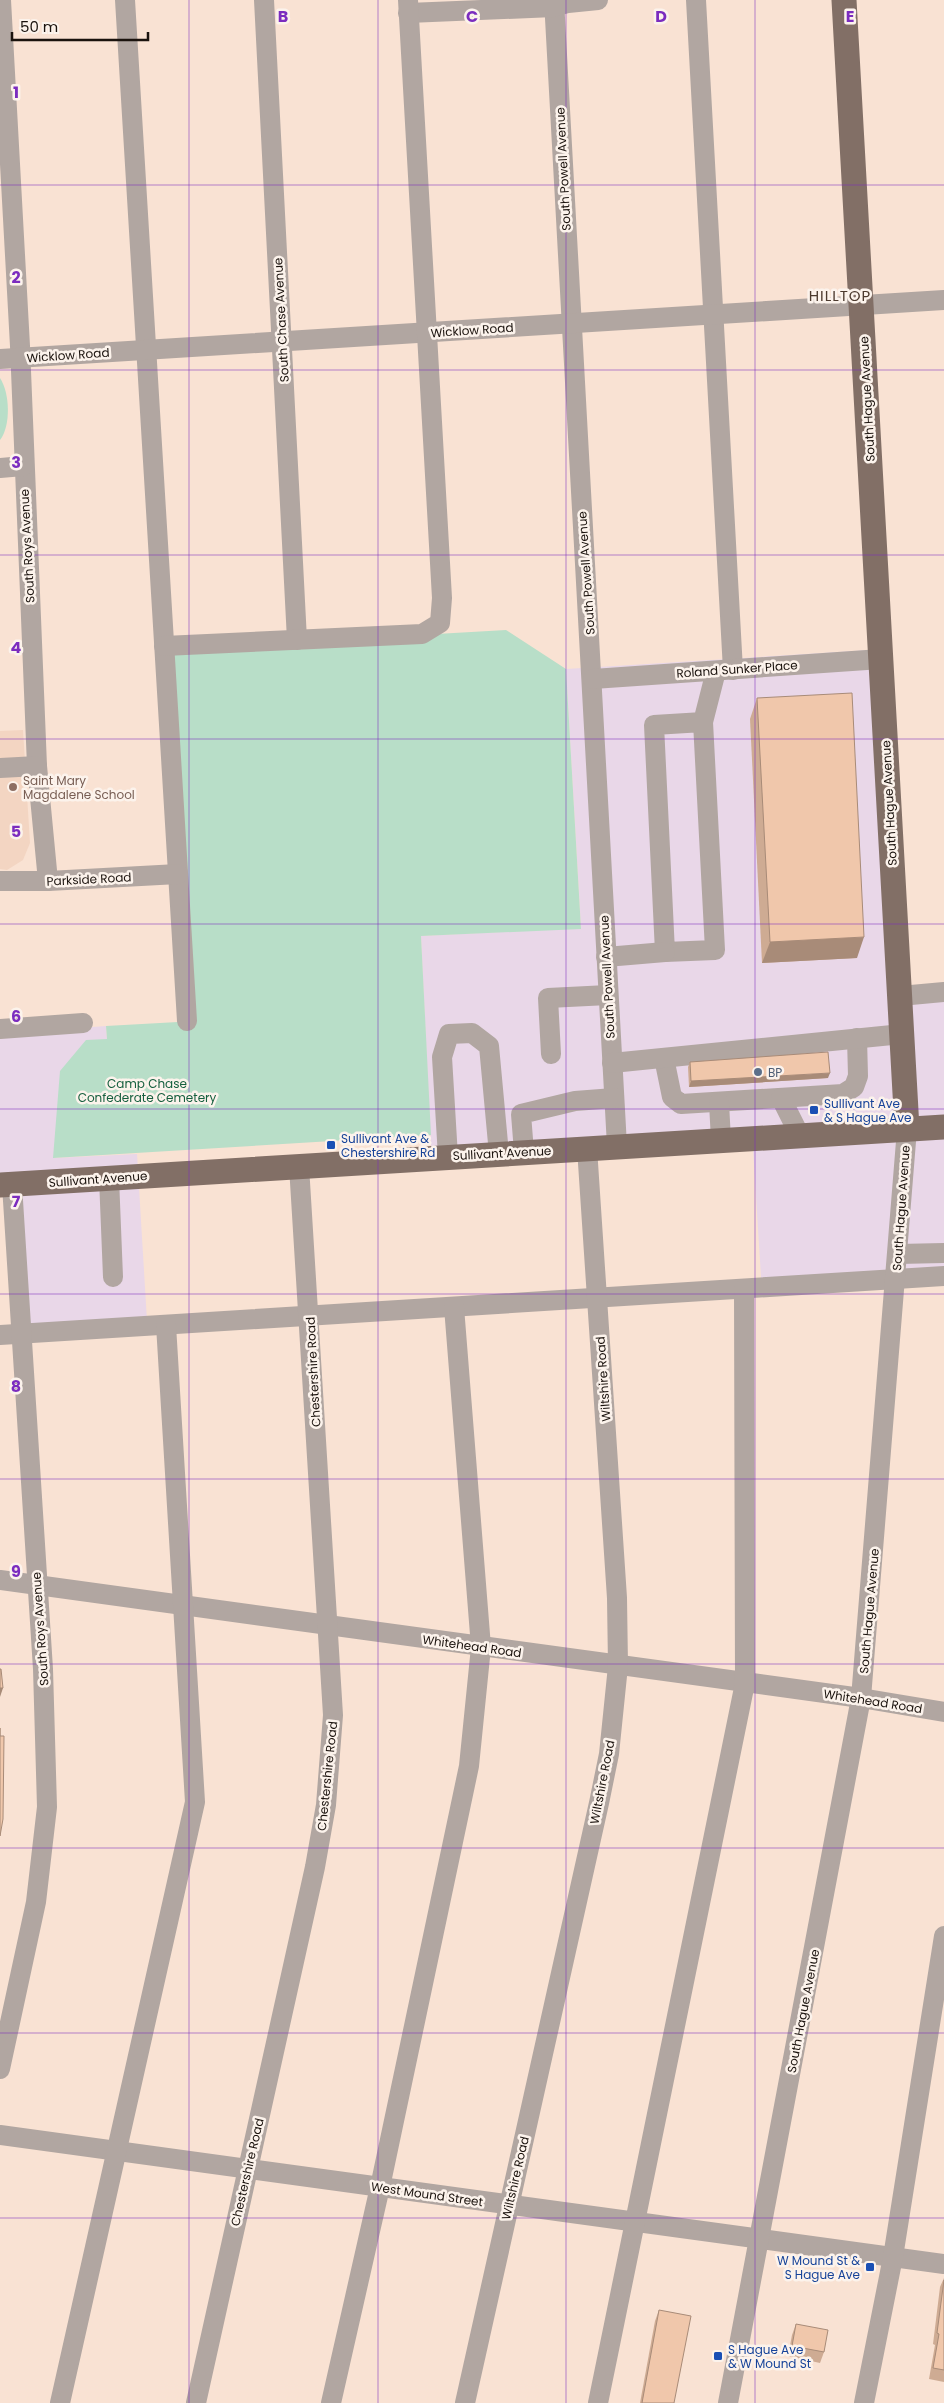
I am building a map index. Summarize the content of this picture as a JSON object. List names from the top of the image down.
{
  "streets": {
    "main road": ["South Hague Avenue", "Sullivant Avenue"],
    "street": [
      "South Powell Avenue",
      "South Chase Avenue",
      "Wicklow Road",
      "South Roys Avenue",
      "Roland Sunker Place",
      "Parkside Road",
      "Chestershire Road",
      "Wiltshire Road",
      "Whitehead Road",
      "West Mound Street"
    ]
  },
  "crossings": [
    ["South Powell Avenue", "Wicklow Road"],
    ["South Powell Avenue", "Roland Sunker Place"],
    ["South Powell Avenue", "Sullivant Avenue"],
    ["South Chase Avenue", "Wicklow Road"],
    ["Wicklow Road", "South Hague Avenue"],
    ["Wicklow Road", "South Roys Avenue"],
    ["South Hague Avenue", "Roland Sunker Place"],
    ["South Hague Avenue", "Sullivant Avenue"],
    ["South Hague Avenue", "Whitehead Road"],
    ["South Hague Avenue", "West Mound Street"],
    ["South Roys Avenue", "Parkside Road"],
    ["South Roys Avenue", "Sullivant Avenue"],
    ["South Roys Avenue", "Whitehead Road"],
    ["Sullivant Avenue", "Chestershire Road"],
    ["Sullivant Avenue", "Wiltshire Road"],
    ["Chestershire Road", "Whitehead Road"],
    ["Chestershire Road", "West Mound Street"],
    ["Wiltshire Road", "Whitehead Road"],
    ["Wiltshire Road", "West Mound Street"]
  ],
  "districts": ["HILLTOP"],
  "parks": ["Camp Chase Confederate Cemetery"],
  "places": {
    "other": ["Saint Mary Magdalene School", "BP"],
    "transit": [
      "Sullivant Ave & S Hague Ave",
      "Sullivant Ave & Chestershire Rd",
      "W Mound St & S Hague Ave",
      "S Hague Ave & W Mound St"
    ]
  },
  "scale_bar": "50 m",
  "grid": {
    "columns": [
      "B",
      "C",
      "D",
      "E"
    ],
    "rows": [
      "1",
      "2",
      "3",
      "4",
      "5",
      "6",
      "7",
      "8",
      "9"
    ]
  }
}
